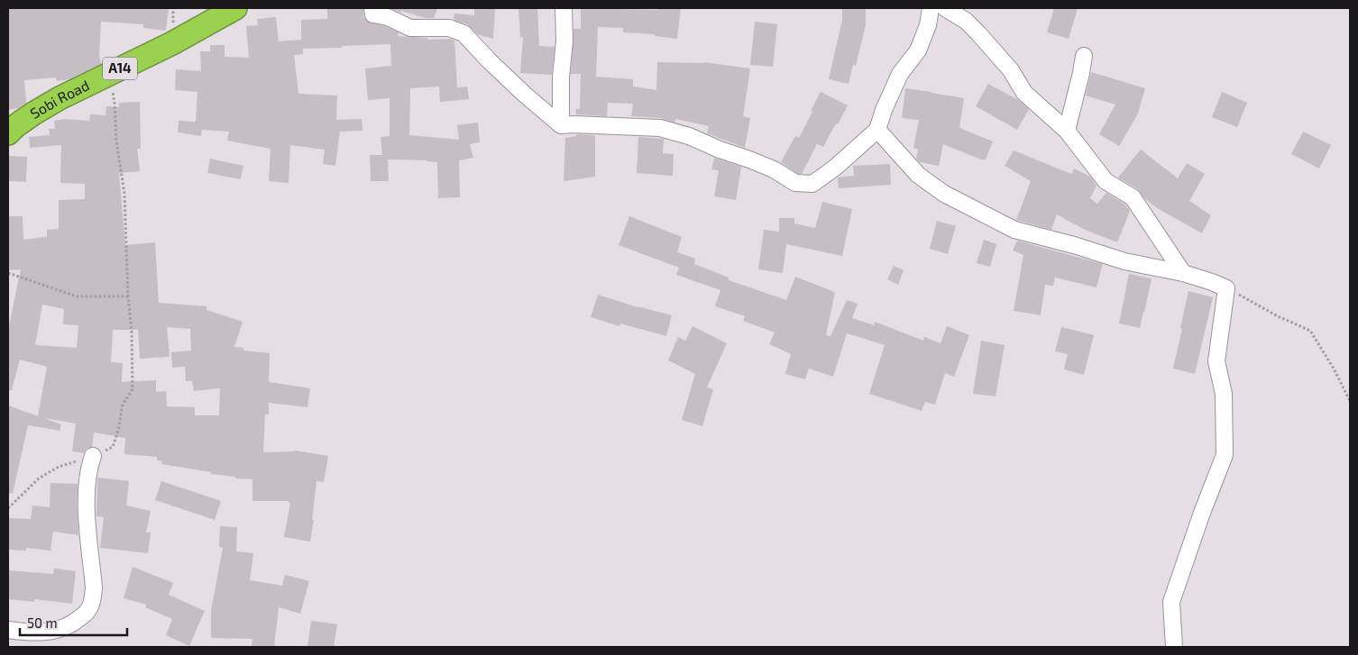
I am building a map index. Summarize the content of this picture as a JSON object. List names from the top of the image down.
{
  "streets": {
    "highway": ["A14", "Sobi Road"]
  },
  "scale_bar": "50 m"
}
